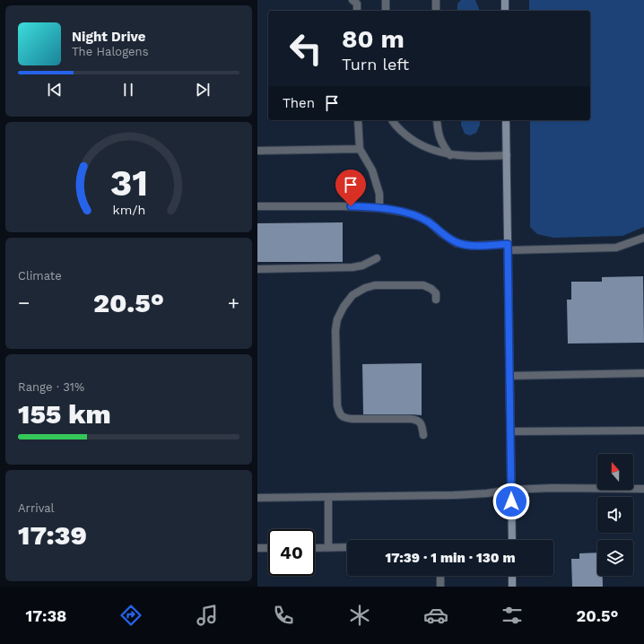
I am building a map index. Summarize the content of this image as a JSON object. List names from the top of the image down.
{
  "north": "top",
  "page": {
    "turn": ["80 m", "Turn left"],
    "song": ["Night Drive", "The Halogens"],
    "then": "Then",
    "tile": [
      "Climate",
      ["Range · 31%", "155 km"],
      ["Arrival", "17:39"]
    ],
    "heat": ["−", "20.5°", "+"],
    "limit": "40",
    "trip": "17:39 · 1 min · 130 m",
    "tabs": ["17:38", "20.5°"],
    "gauge": ["31", "km/h"]
  }
}
